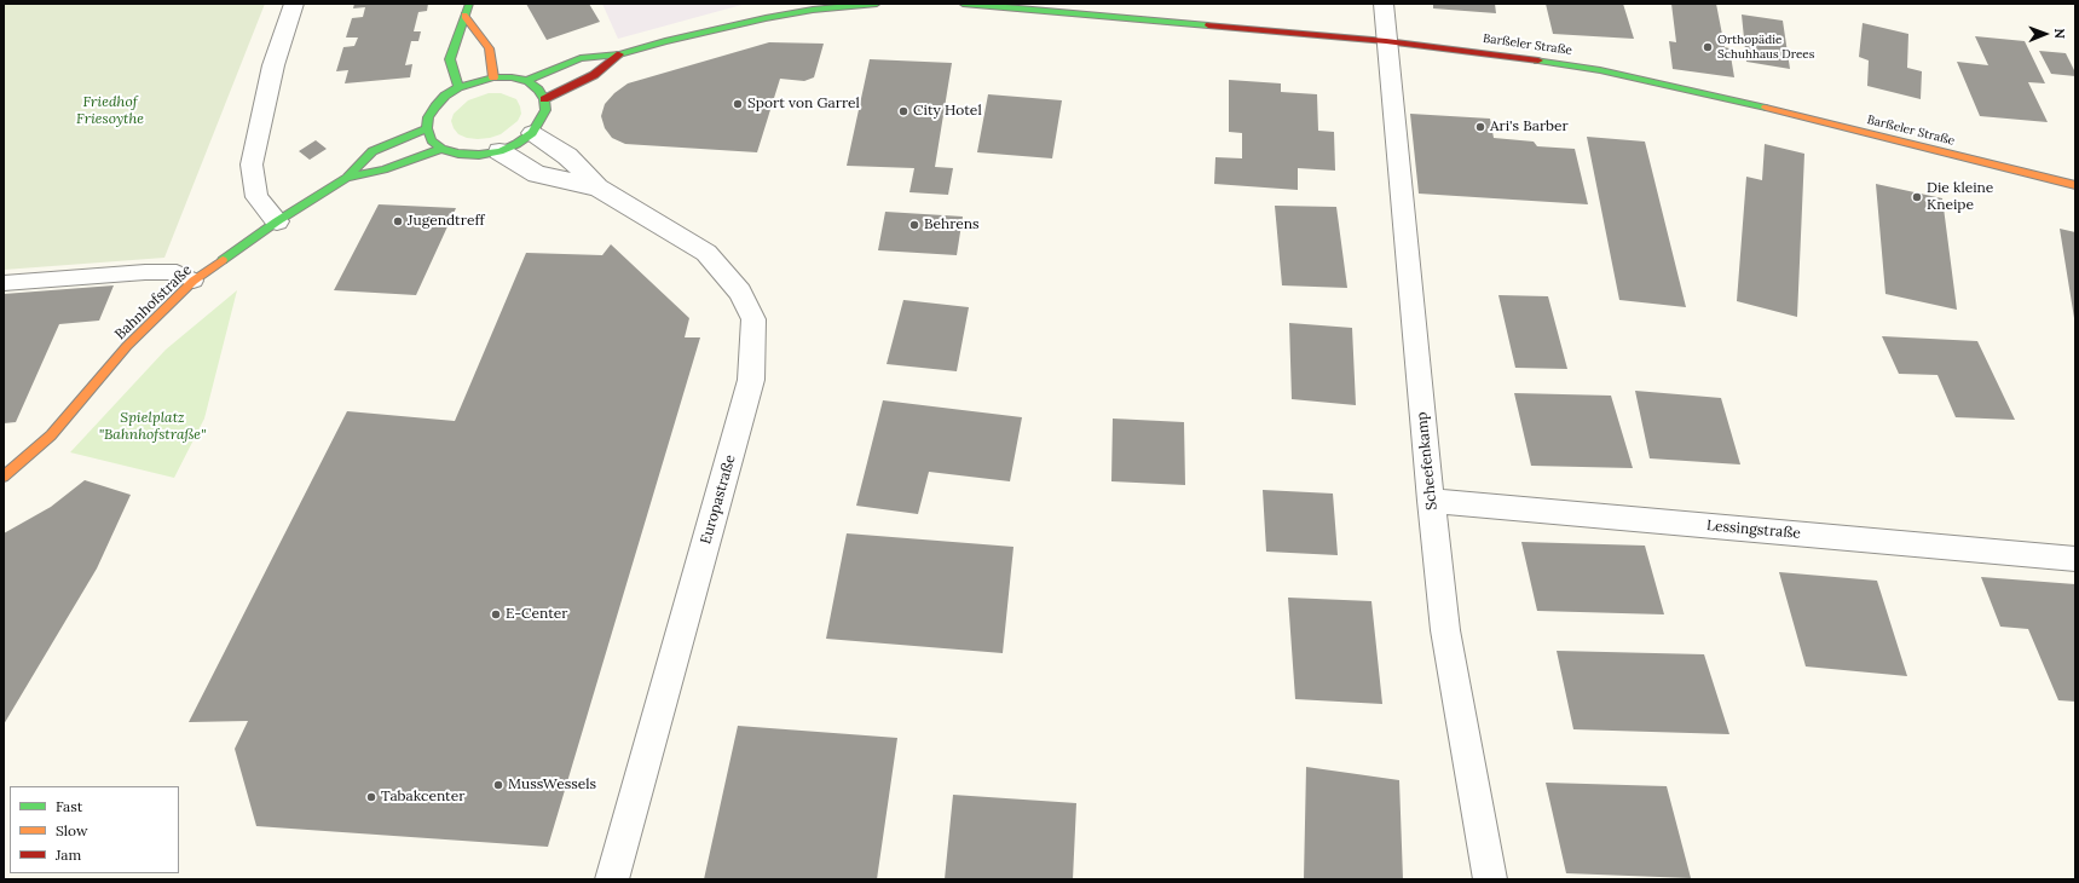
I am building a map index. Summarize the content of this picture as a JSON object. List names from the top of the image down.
{
  "streets": {
    "street": [
      "Barßeler Straße",
      "Bahnhofstraße",
      "Scheefenkamp",
      "Europastraße",
      "Lessingstraße"
    ]
  },
  "crossings": [
    ["Barßeler Straße", "Scheefenkamp"],
    ["Bahnhofstraße", "Europastraße"],
    ["Scheefenkamp", "Lessingstraße"]
  ],
  "parks": ["Friedhof Friesoythe", "Spielplatz \"Bahnhofstraße\""],
  "places": [
    "Orthopädie Schuhhaus Drees",
    "Sport von Garrel",
    "City Hotel",
    "Ari's Barber",
    "Die kleine Kneipe",
    "Jugendtreff",
    "Behrens",
    "E-Center",
    "MussWessels",
    "Tabakcenter"
  ],
  "legend": ["Fast", "Slow", "Jam"],
  "north": "right"
}
